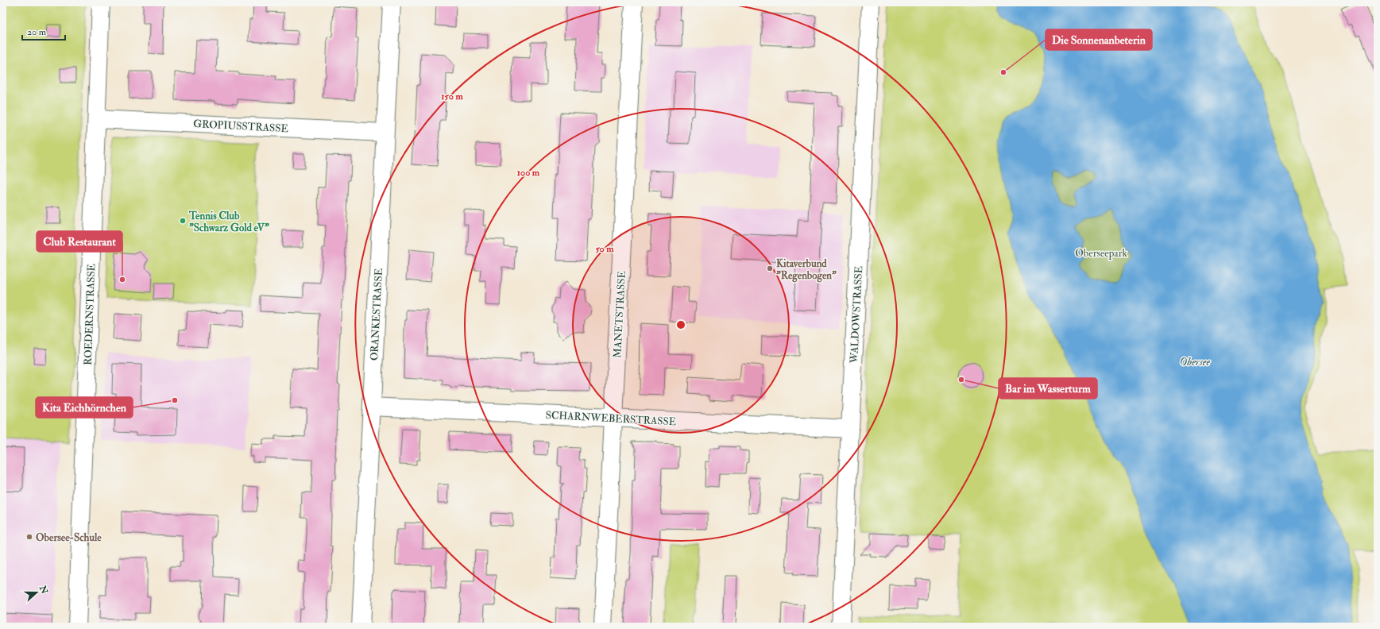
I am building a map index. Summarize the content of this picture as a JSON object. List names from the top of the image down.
{
  "streets": {
    "street": [
      "GROPIUSSTRASSE",
      "ROEDERNSTRASSE",
      "ORANKESTRASSE",
      "MANETSTRASSE",
      "WALDOWSTRASSE",
      "SCHARNWEBERSTRASSE"
    ]
  },
  "crossings": [
    ["GROPIUSSTRASSE", "ROEDERNSTRASSE"],
    ["GROPIUSSTRASSE", "ORANKESTRASSE"],
    ["ORANKESTRASSE", "SCHARNWEBERSTRASSE"],
    ["MANETSTRASSE", "SCHARNWEBERSTRASSE"],
    ["WALDOWSTRASSE", "SCHARNWEBERSTRASSE"]
  ],
  "water": ["Obersee"],
  "parks": ["Oberseepark"],
  "places": [
    "Die Sonnenanbeterin",
    "Tennis Club \"Schwarz Gold eV\"",
    "Kitaverbund \"Regenbogen\"",
    "Club Restaurant",
    "Bar im Wasserturm",
    "Kita Eichhörnchen",
    "Obersee-Schule"
  ],
  "scale_bar": "20 m",
  "north": "right",
  "rings": ["150 m", "100 m", "50 m"]
}
